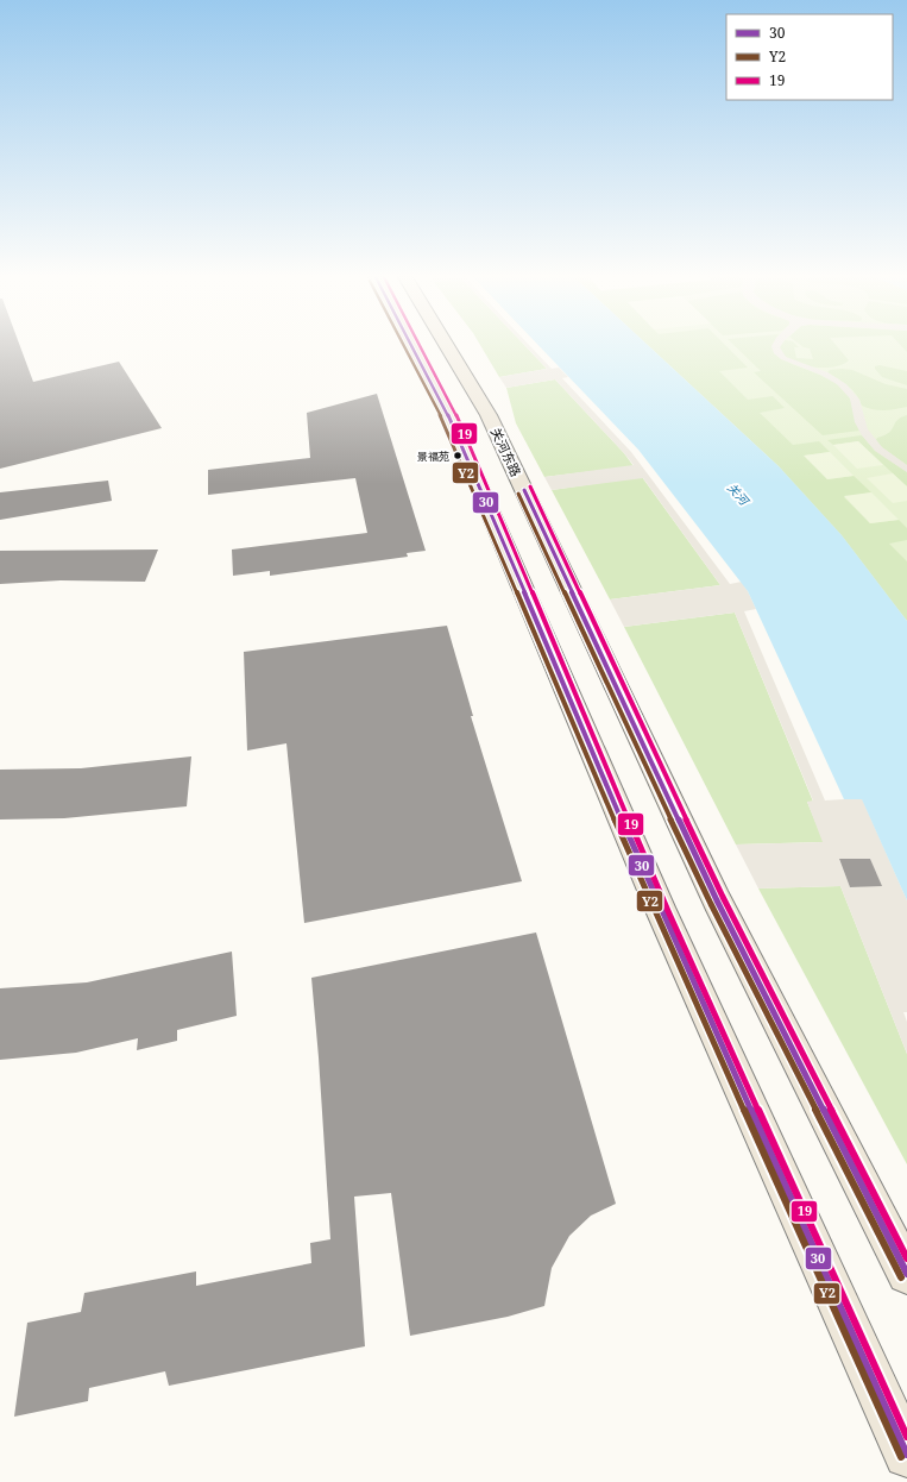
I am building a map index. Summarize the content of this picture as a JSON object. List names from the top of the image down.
{
  "streets": {
    "main road": ["关河东路"]
  },
  "water": ["关河"],
  "places": ["景福苑"],
  "lines": ["transit line 30", "transit line Y2", "transit line 19"],
  "legend": ["30", "Y2", "19"]
}
